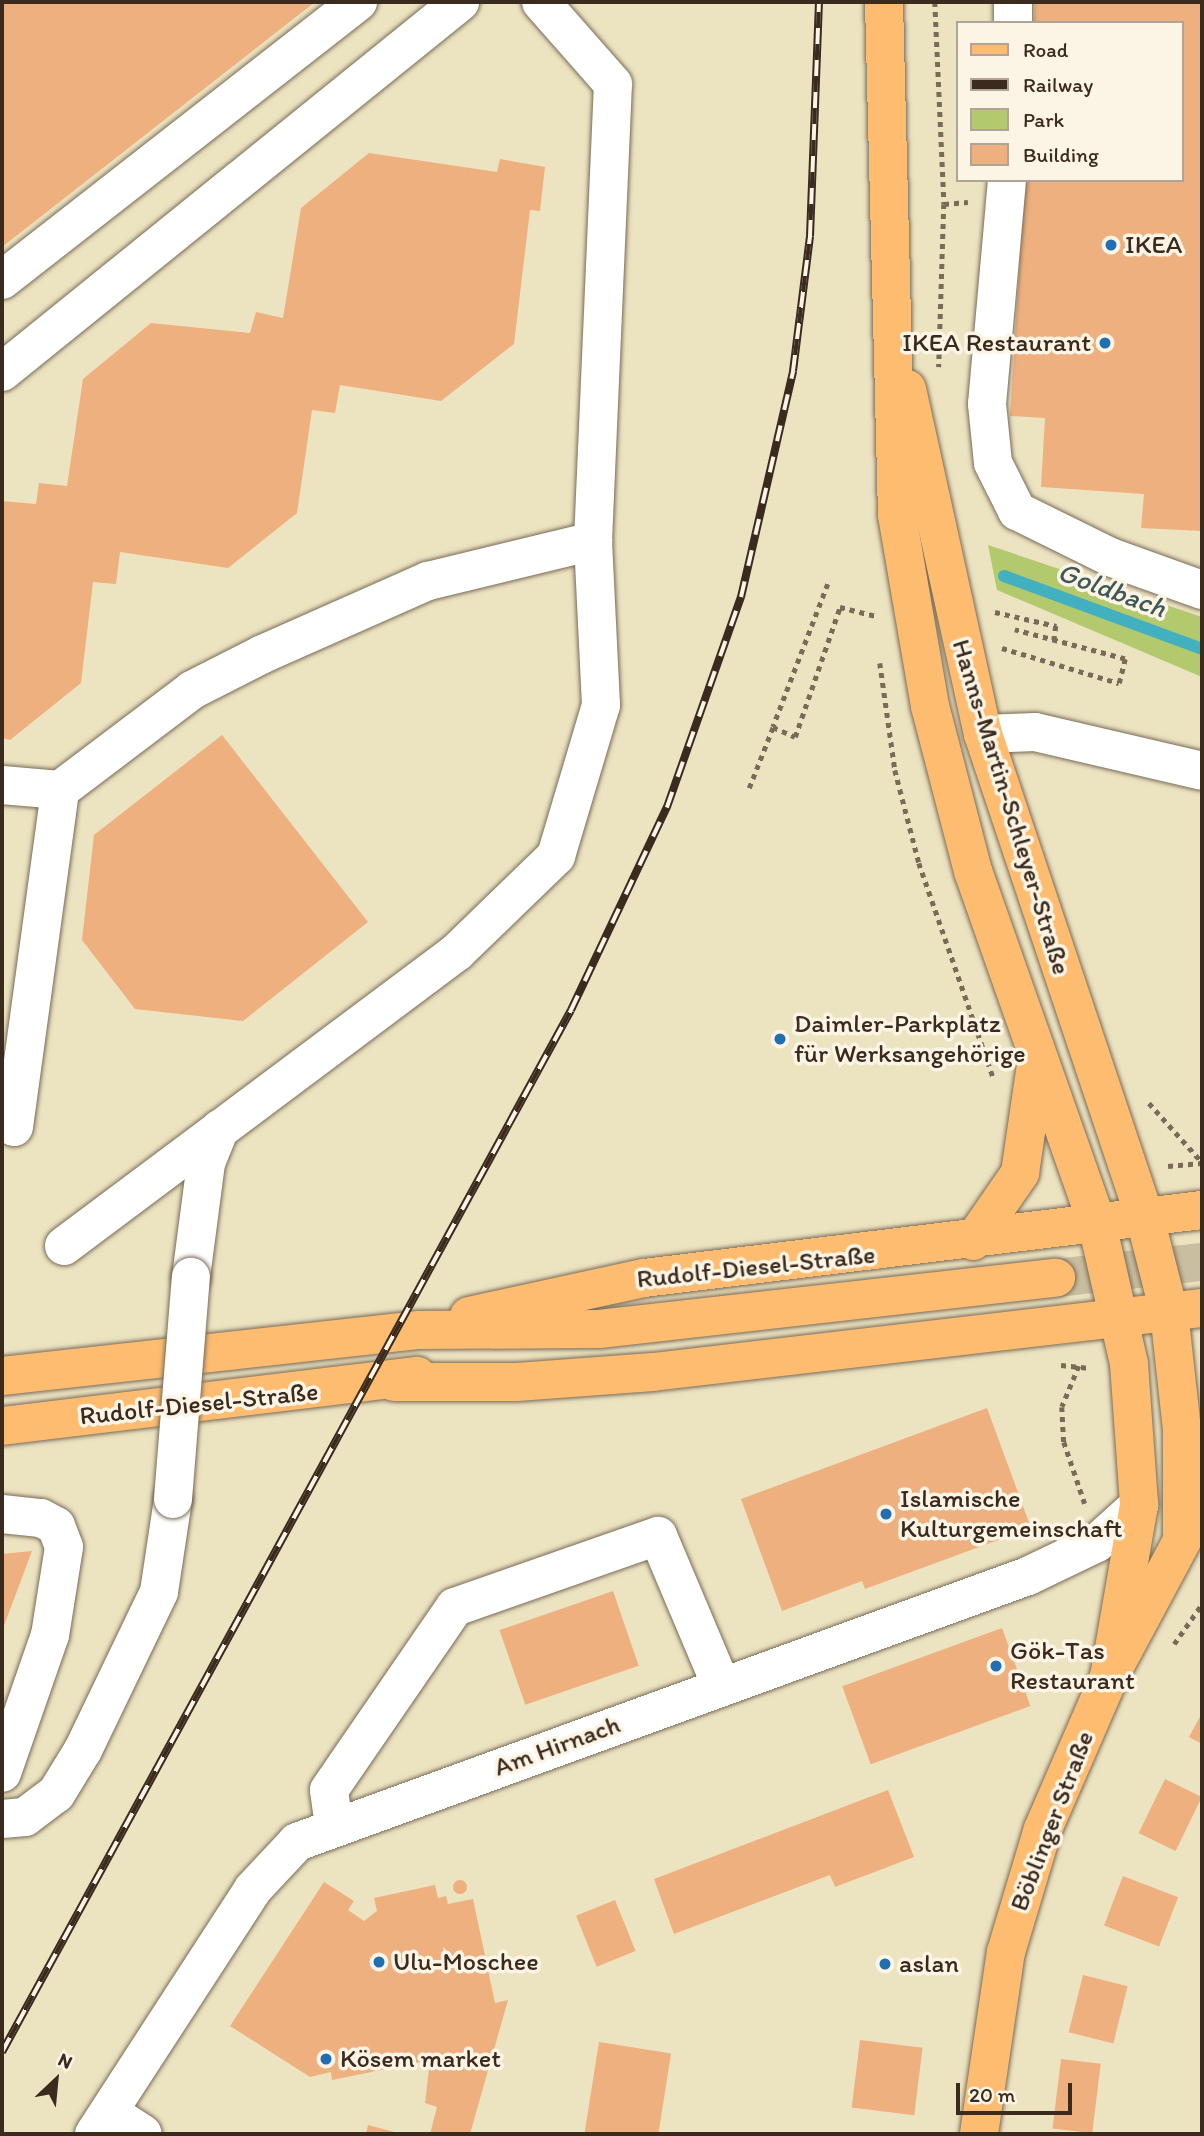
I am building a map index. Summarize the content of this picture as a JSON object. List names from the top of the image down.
{
  "streets": {
    "main road": ["Hanns-Martin-Schleyer-Straße", "Rudolf-Diesel-Straße", "Böblinger Straße"],
    "street": ["Am Hirnach"]
  },
  "crossings": [
    ["Hanns-Martin-Schleyer-Straße", "Rudolf-Diesel-Straße"],
    ["Hanns-Martin-Schleyer-Straße", "Böblinger Straße"],
    ["Rudolf-Diesel-Straße", "Böblinger Straße"],
    ["Am Hirnach", "Böblinger Straße"]
  ],
  "water": ["Goldbach"],
  "places": [
    "IKEA",
    "IKEA Restaurant",
    "Daimler-Parkplatz für Werksangehörige",
    "Islamische Kulturgemeinschaft",
    "Gök-Tas Restaurant",
    "Ulu-Moschee",
    "aslan",
    "Kösem market"
  ],
  "legend": [
    "Road",
    "Railway",
    "Park",
    "Building"
  ],
  "scale_bar": "20 m",
  "north": "top right"
}
